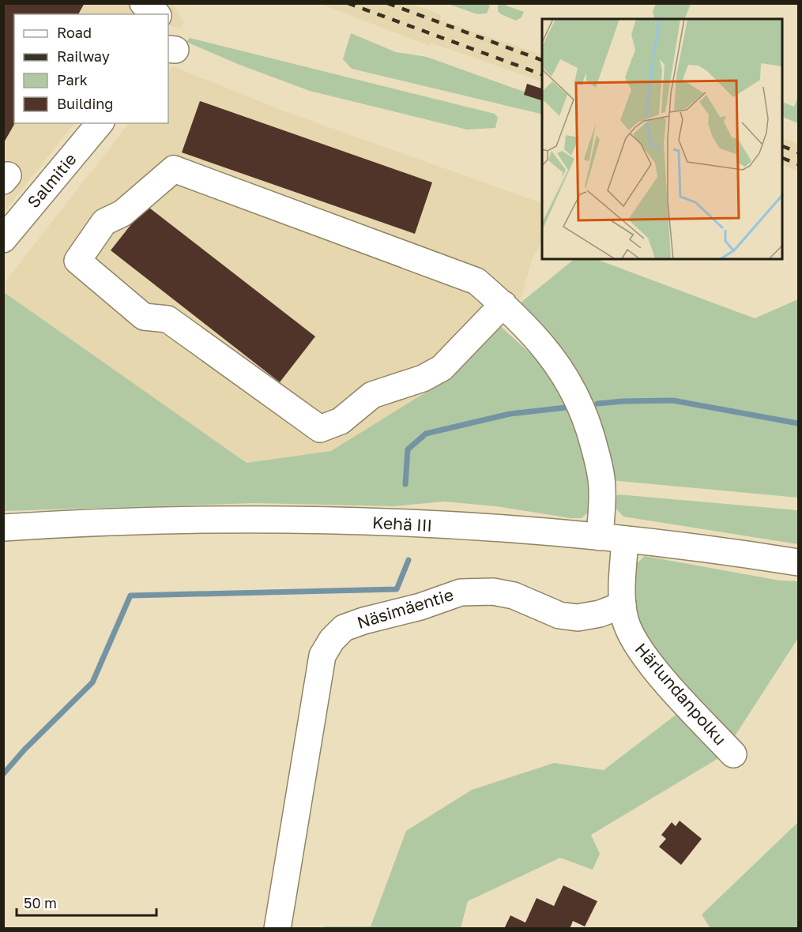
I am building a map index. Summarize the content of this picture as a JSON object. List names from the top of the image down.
{
  "streets": {
    "main road": [
      "Salmitie",
      "Kehä III",
      "Näsimäentie",
      "Härlundanpolku"
    ]
  },
  "crossings": [
    ["Näsimäentie", "Härlundanpolku"]
  ],
  "legend": [
    "Road",
    "Railway",
    "Park",
    "Building"
  ],
  "scale_bar": "50 m"
}
